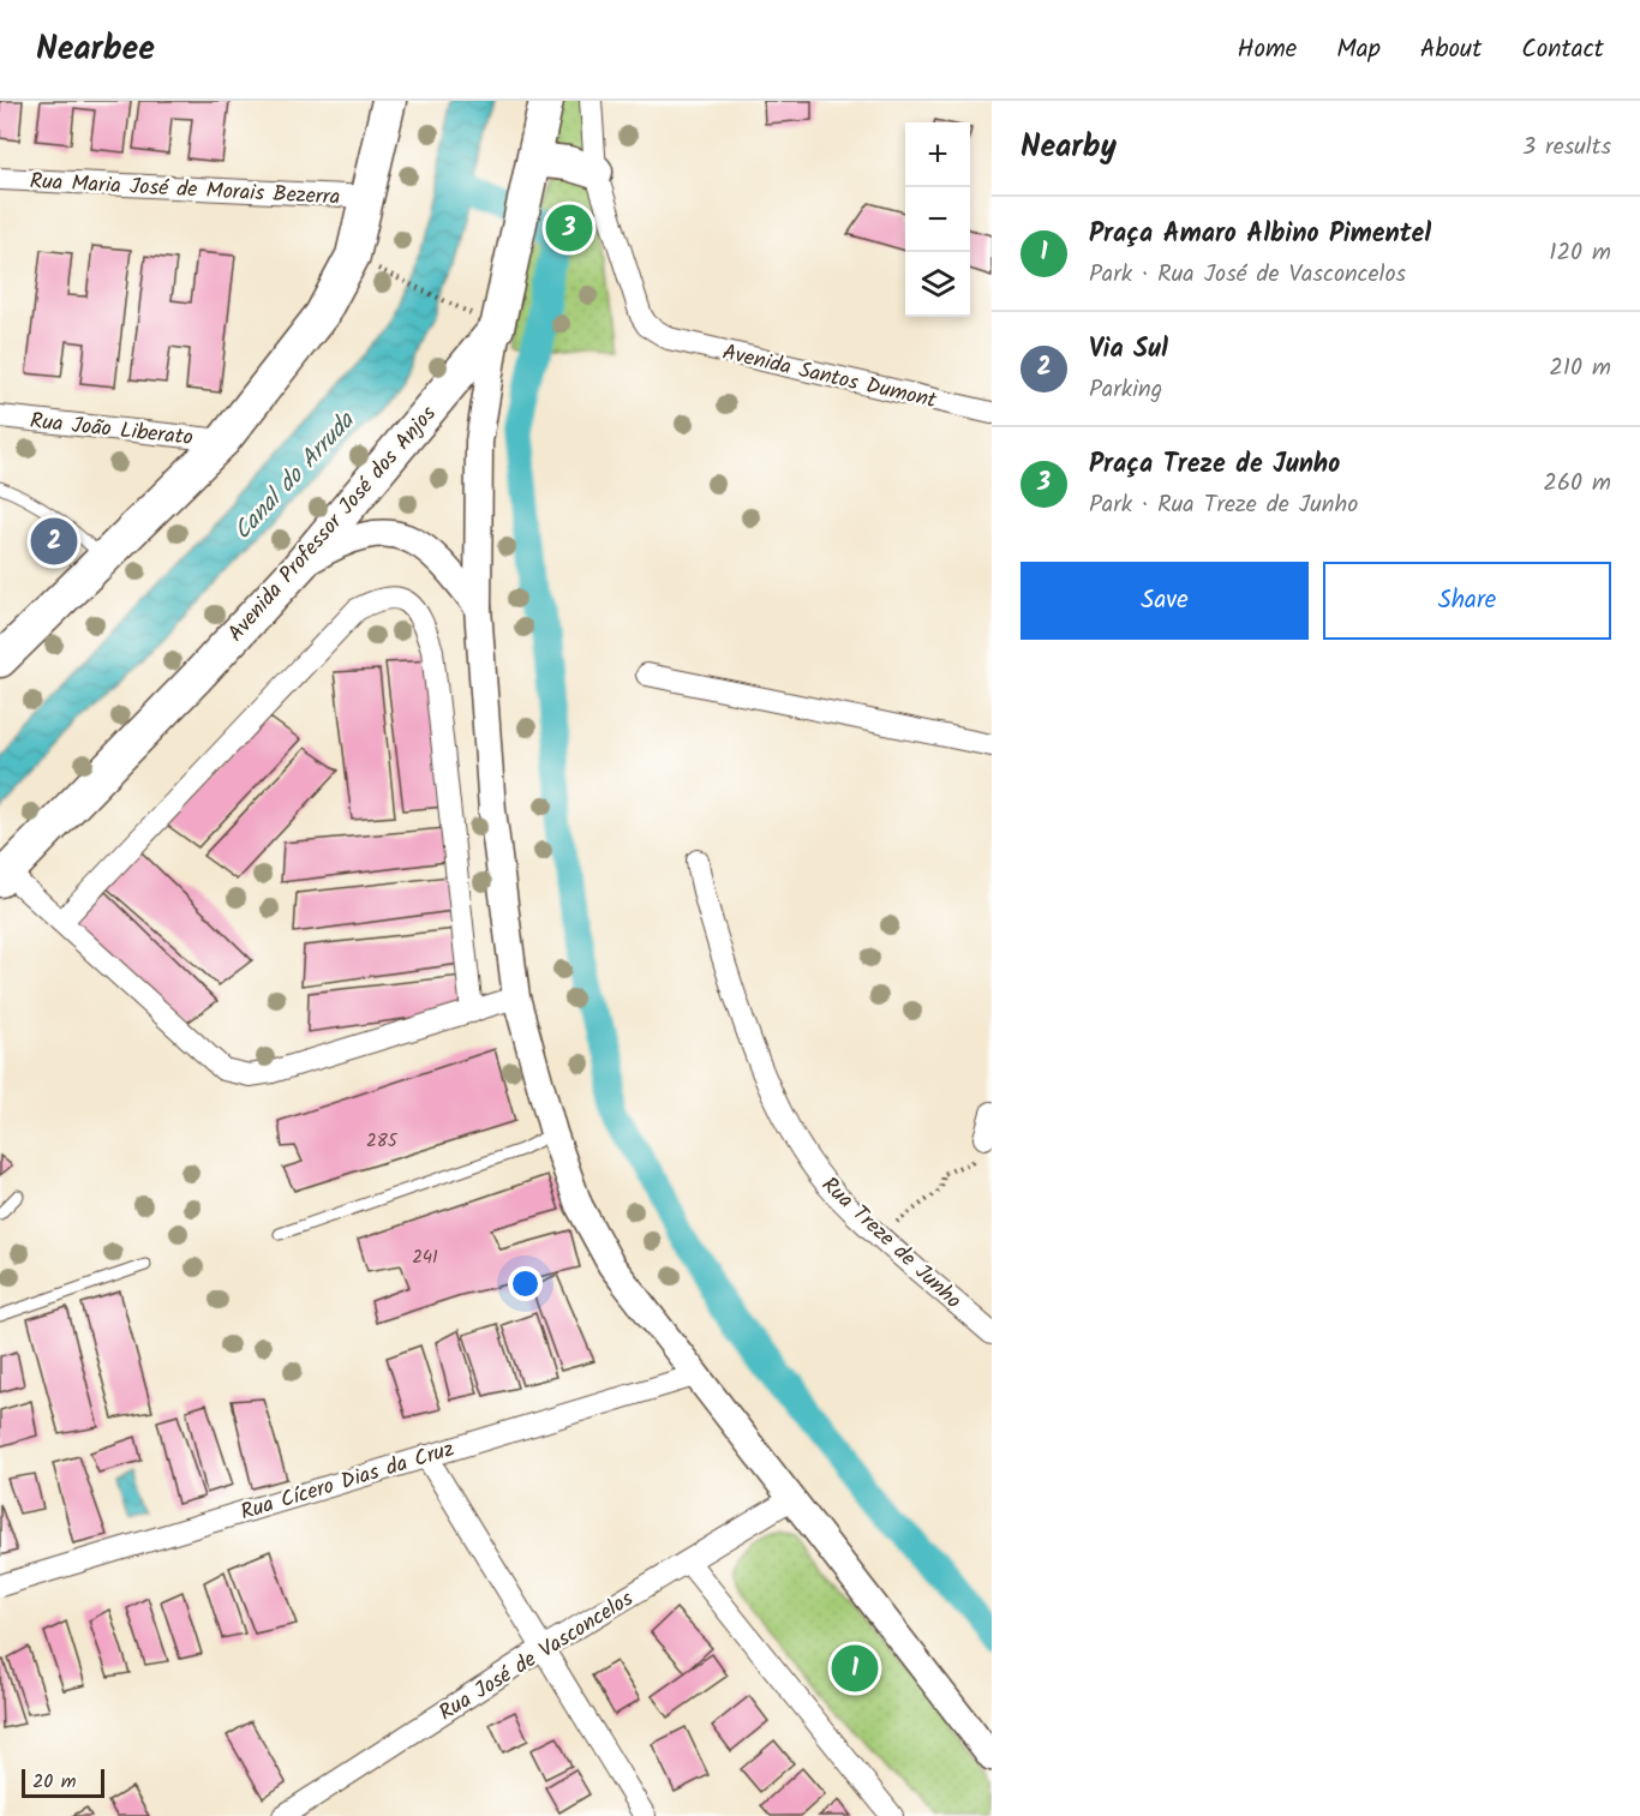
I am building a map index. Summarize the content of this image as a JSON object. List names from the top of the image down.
{
  "streets": {
    "main road": ["Avenida Professor José dos Anjos"],
    "street": [
      "Rua Maria José de Morais Bezerra",
      "Avenida Santos Dumont",
      "Rua João Liberato",
      "Rua Treze de Junho",
      "Rua Cícero Dias da Cruz",
      "Rua José de Vasconcelos"
    ]
  },
  "water": ["Canal do Arruda"],
  "house_numbers": ["285", "241"],
  "scale_bar": "20 m",
  "page": {
    "header": "Nearbee",
    "nav": [
      "Home",
      "Map",
      "About",
      "Contact"
    ],
    "heading": ["Nearby", "3 results"],
    "map_buttons": ["+", "−"],
    "list": [
      {
        "mark": "1",
        "name": "Praça Amaro Albino Pimentel",
        "note": "Park · Rua José de Vasconcelos",
        "value": "120 m"
      },
      {
        "mark": "2",
        "name": "Via Sul",
        "note": "Parking",
        "value": "210 m"
      },
      {
        "mark": "3",
        "name": "Praça Treze de Junho",
        "note": "Park · Rua Treze de Junho",
        "value": "260 m"
      }
    ],
    "pins": ["3", "2", "1"],
    "buttons": ["Save", "Share"],
    "scale": "20 m"
  }
}
